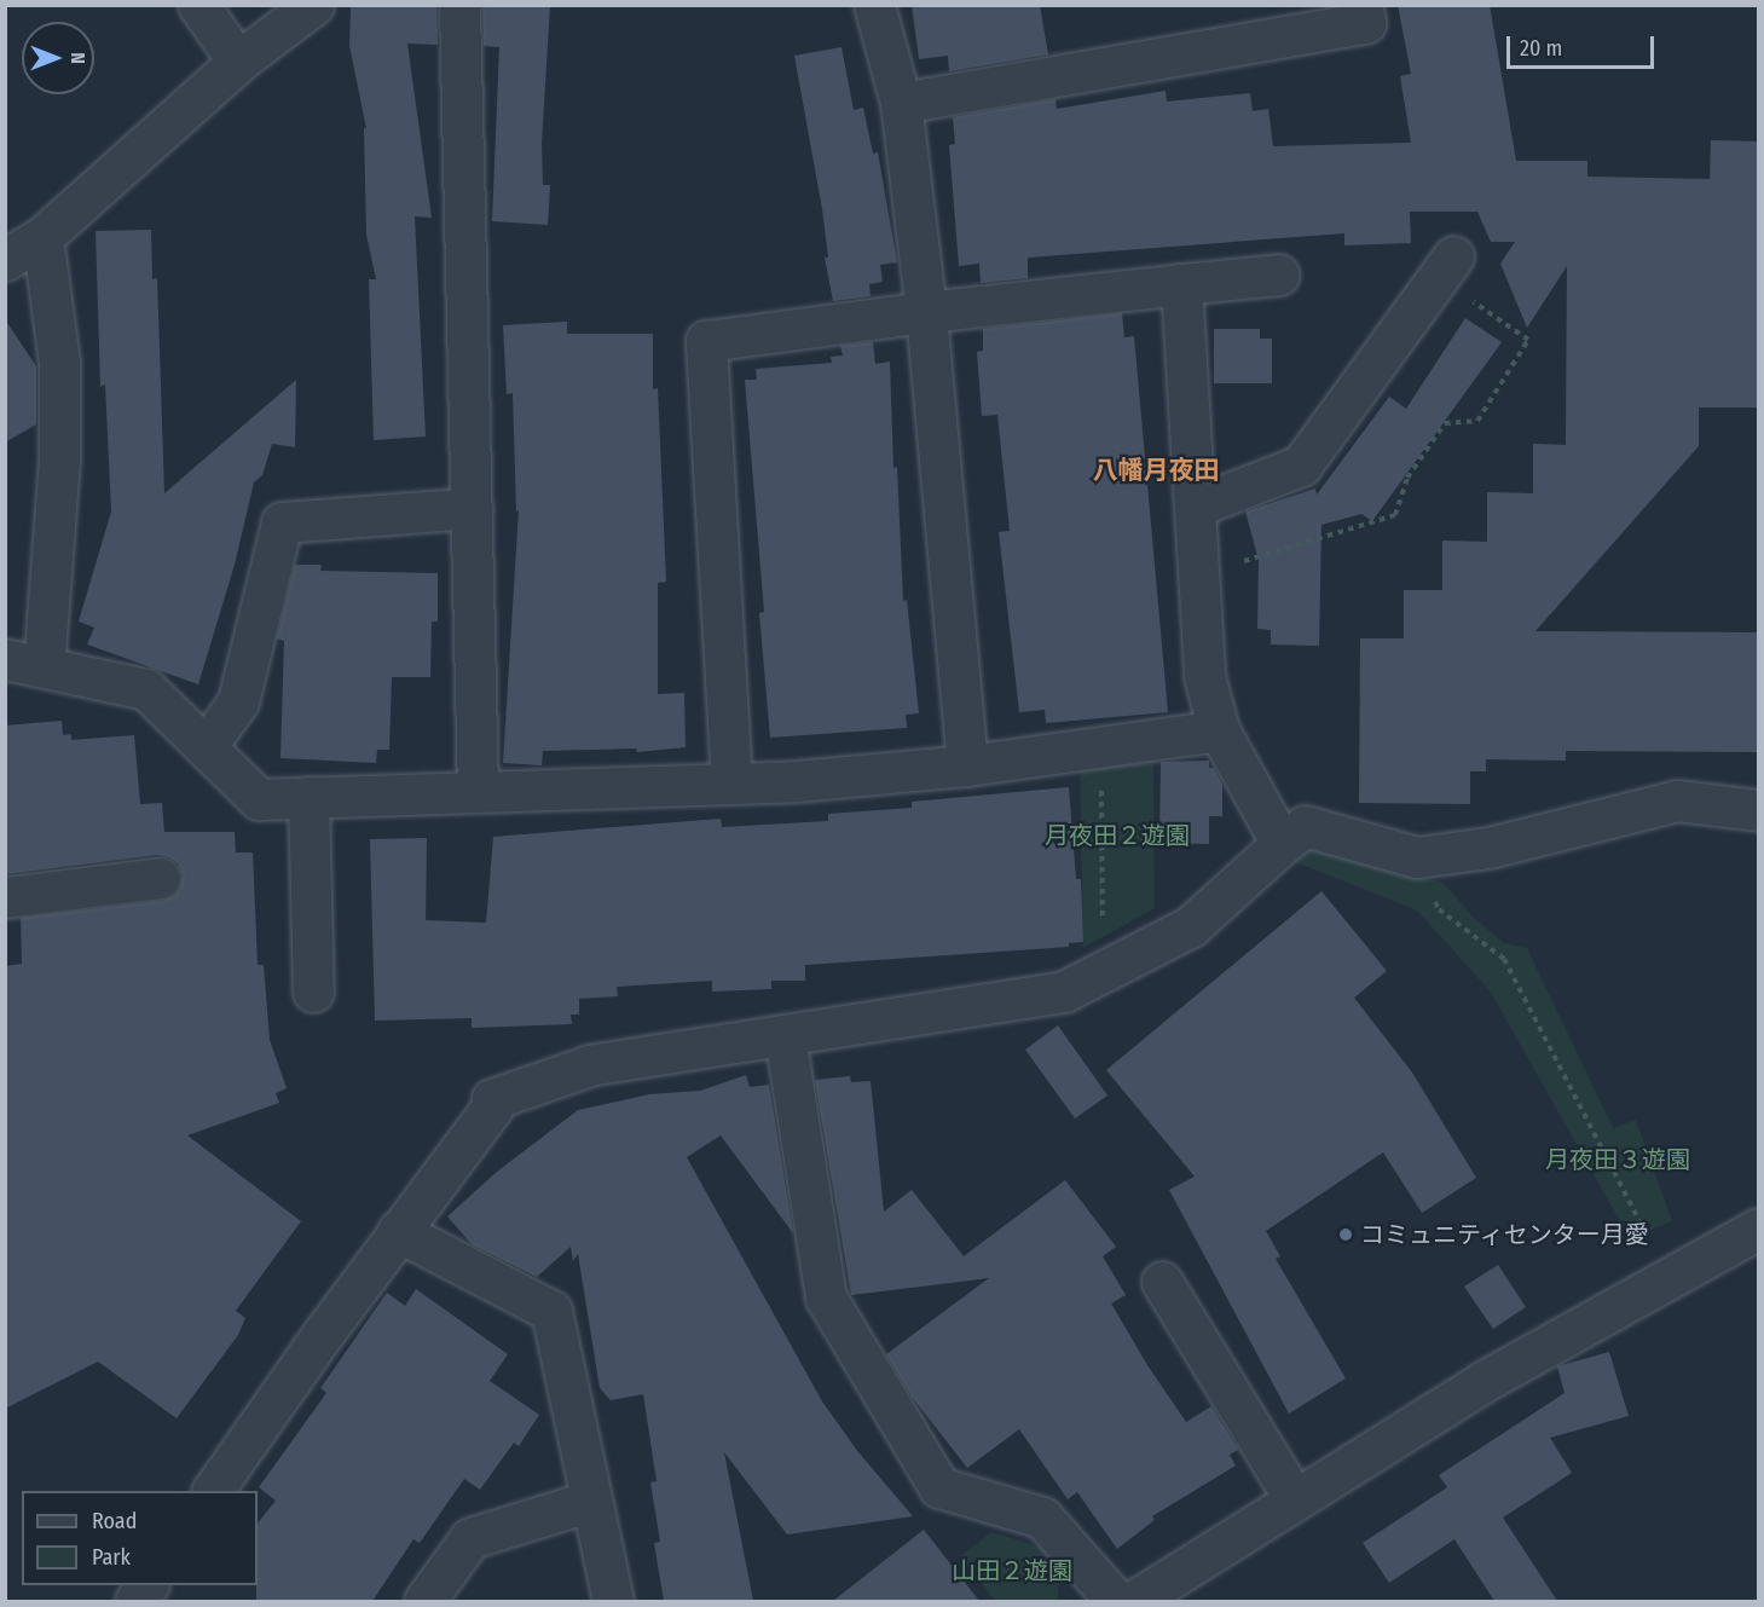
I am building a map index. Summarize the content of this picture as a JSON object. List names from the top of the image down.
{
  "districts": ["八幡月夜田"],
  "parks": ["月夜田２遊園", "月夜田３遊園", "山田２遊園"],
  "places": ["コミュニティセンター月愛"],
  "legend": ["Road", "Park"],
  "scale_bar": "20 m",
  "north": "right"
}
